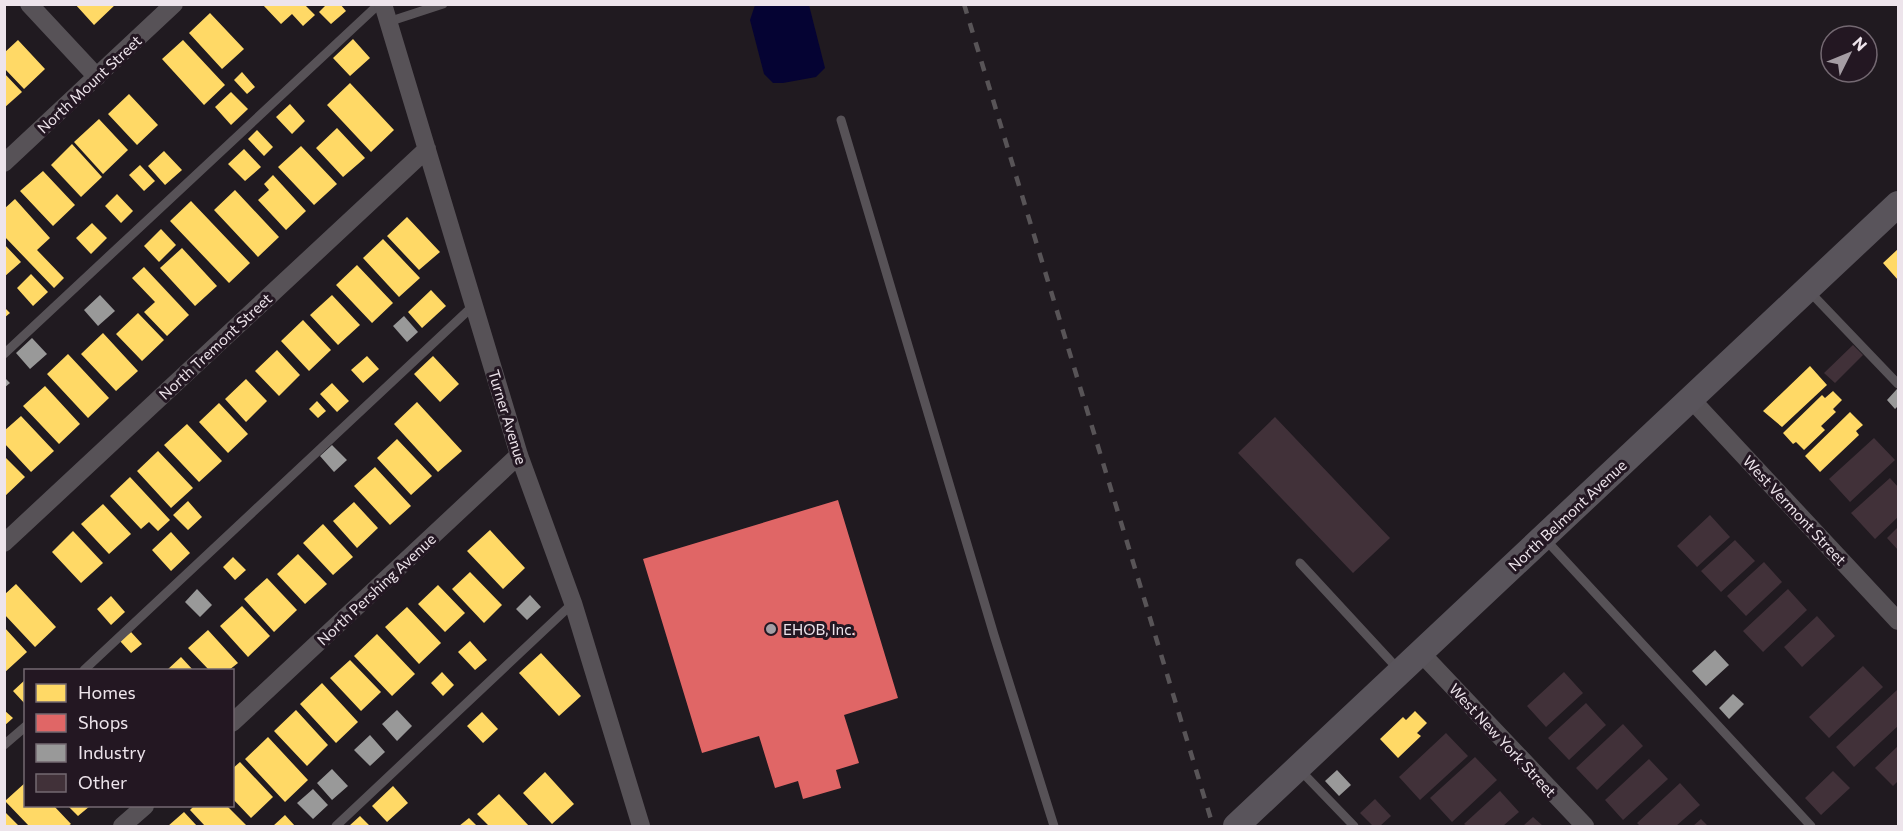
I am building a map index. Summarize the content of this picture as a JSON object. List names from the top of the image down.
{
  "streets": {
    "main road": ["North Belmont Avenue"],
    "street": [
      "North Mount Street",
      "North Tremont Street",
      "Turner Avenue",
      "West Vermont Street",
      "North Pershing Avenue",
      "West New York Street"
    ]
  },
  "crossings": [
    ["North Tremont Street", "Turner Avenue"],
    ["Turner Avenue", "North Pershing Avenue"],
    ["West Vermont Street", "North Belmont Avenue"],
    ["North Belmont Avenue", "West New York Street"]
  ],
  "places": ["EHOB, Inc."],
  "legend": [
    "Homes",
    "Shops",
    "Industry",
    "Other"
  ],
  "north": "top right"
}
